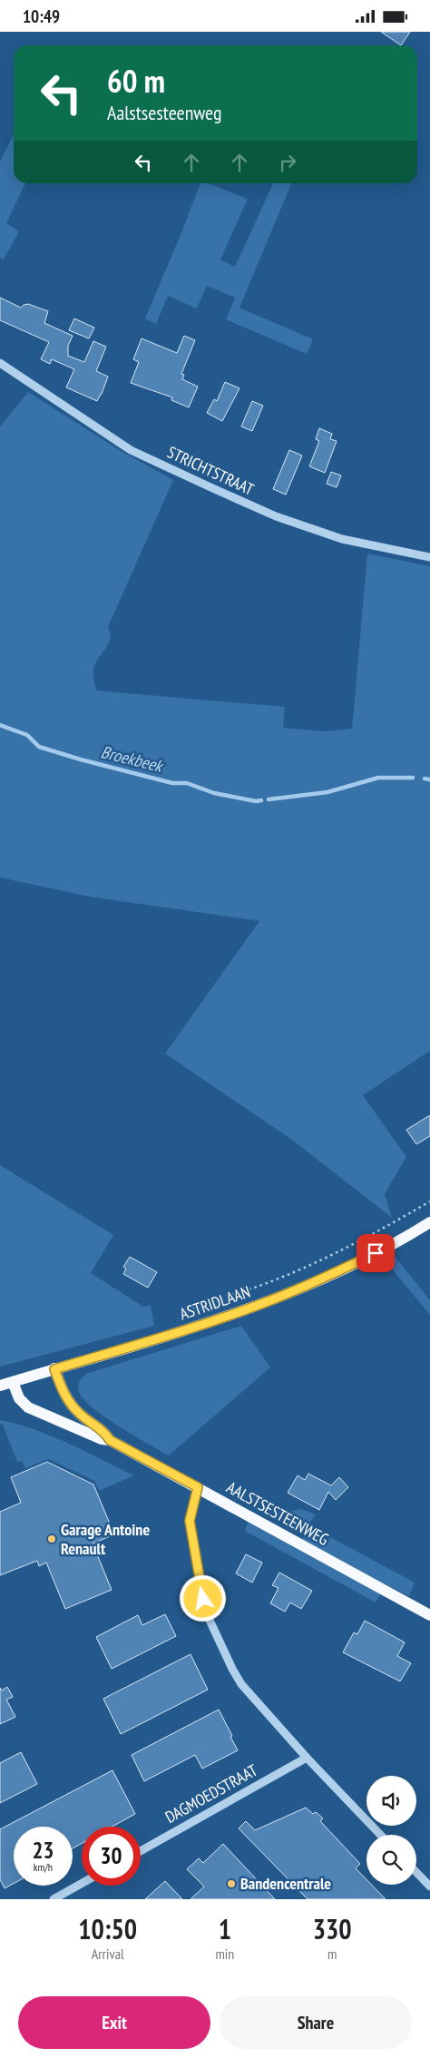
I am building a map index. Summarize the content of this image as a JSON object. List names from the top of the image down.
{
  "streets": {
    "main road": ["ASTRIDLAAN", "AALSTSESTEENWEG"],
    "street": ["STRICHTSTRAAT", "DAGMOEDSTRAAT"]
  },
  "crossings": [
    ["ASTRIDLAAN", "AALSTSESTEENWEG"]
  ],
  "water": ["Broekbeek"],
  "places": ["Garage Antoine Renault", "Bandencentrale"],
  "page": {
    "status": "10:49",
    "turn": ["60 m", "Aalstsesteenweg"],
    "speed": "23 km/h",
    "limit": "30",
    "eta": [
      "10:50",
      "Arrival",
      "1",
      "min",
      "330",
      "m"
    ],
    "buttons": ["Exit", "Share"]
  }
}
